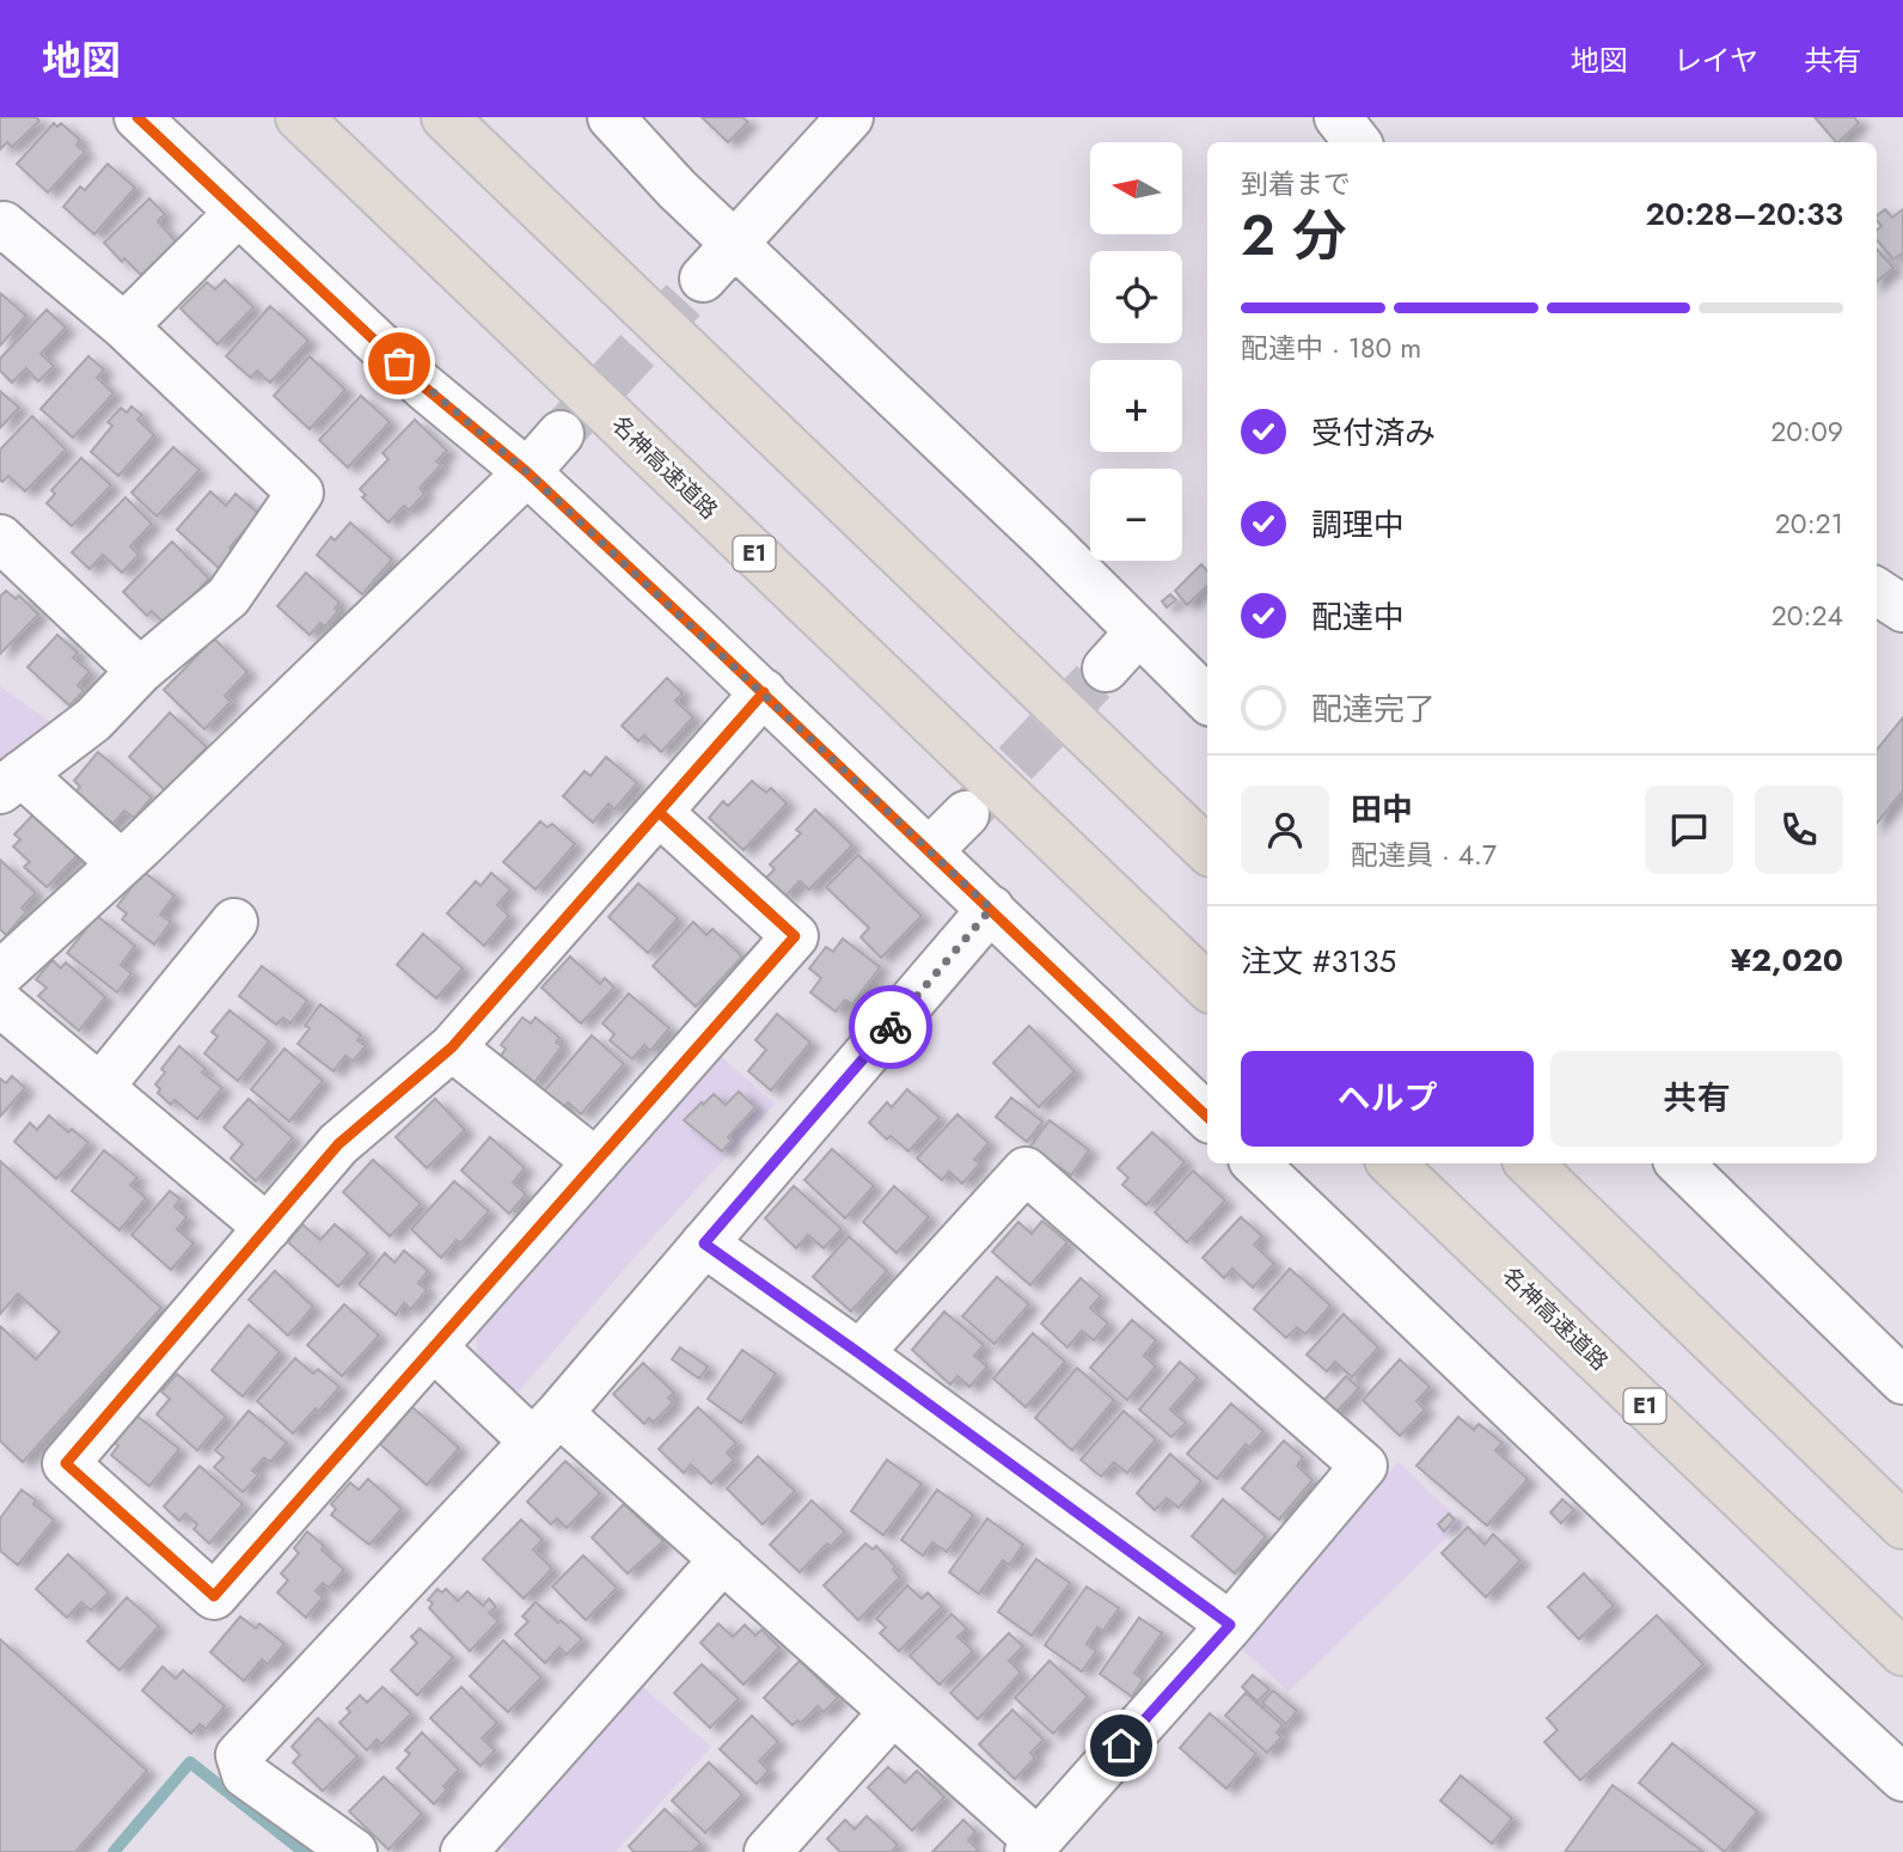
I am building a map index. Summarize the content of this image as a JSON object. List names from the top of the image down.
{
  "streets": {
    "highway": ["名神高速道路", "E1"]
  },
  "north": "left",
  "page": {
    "header": "地図",
    "nav": ["地図", "レイヤ", "共有"],
    "map_buttons": ["+", "−"],
    "heading": ["2 分", "到着まで", "20:28–20:33"],
    "panel": [
      "田中",
      "配達員 · 4.7",
      "注文 #3135",
      "¥2,020"
    ],
    "bar": "配達中 · 180 m",
    "list": [
      ["受付済み", "20:09"],
      ["調理中", "20:21"],
      ["配達中", "20:24"],
      "配達完了"
    ],
    "buttons": ["ヘルプ", "共有"]
  }
}
